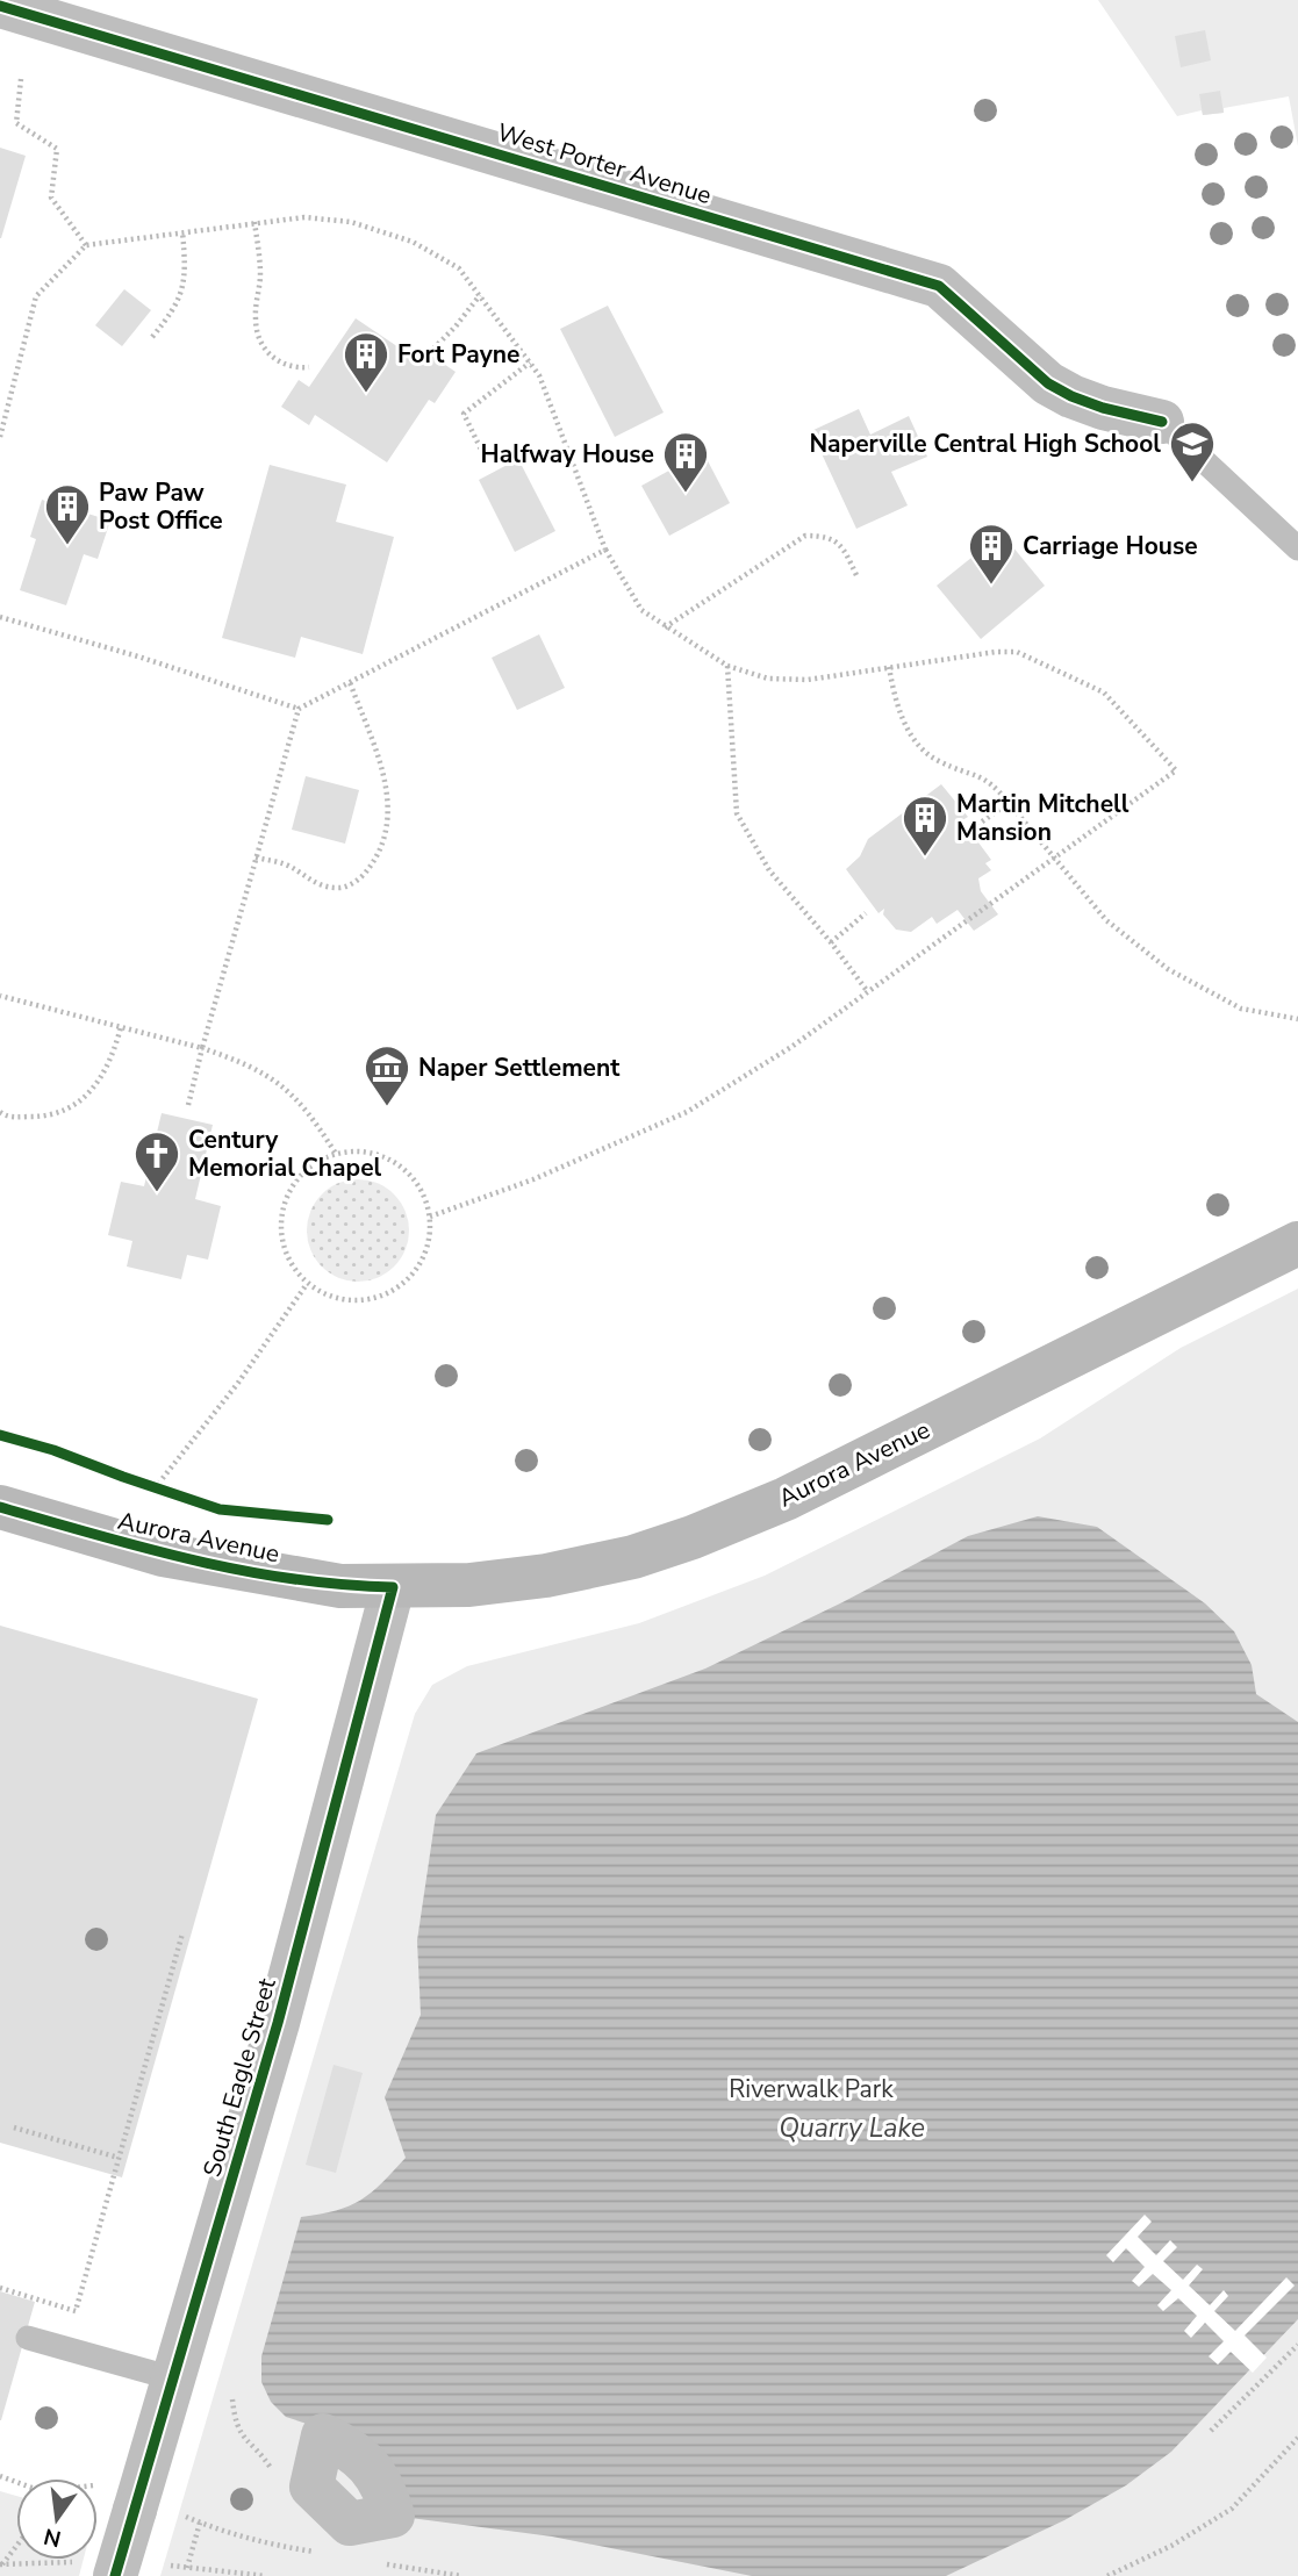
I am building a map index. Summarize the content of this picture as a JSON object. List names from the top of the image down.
{
  "streets": {
    "main road": ["Aurora Avenue"],
    "street": ["West Porter Avenue", "South Eagle Street"]
  },
  "crossings": [
    ["Aurora Avenue", "South Eagle Street"]
  ],
  "water": ["Quarry Lake"],
  "parks": ["Riverwalk Park"],
  "places": {
    "building": [
      "Fort Payne",
      "Halfway House",
      "Paw Paw Post Office",
      "Carriage House",
      "Martin Mitchell Mansion"
    ],
    "school or university": ["Naperville Central High School"],
    "museum": ["Naper Settlement"],
    "church": ["Century Memorial Chapel"]
  },
  "north": "bottom"
}
